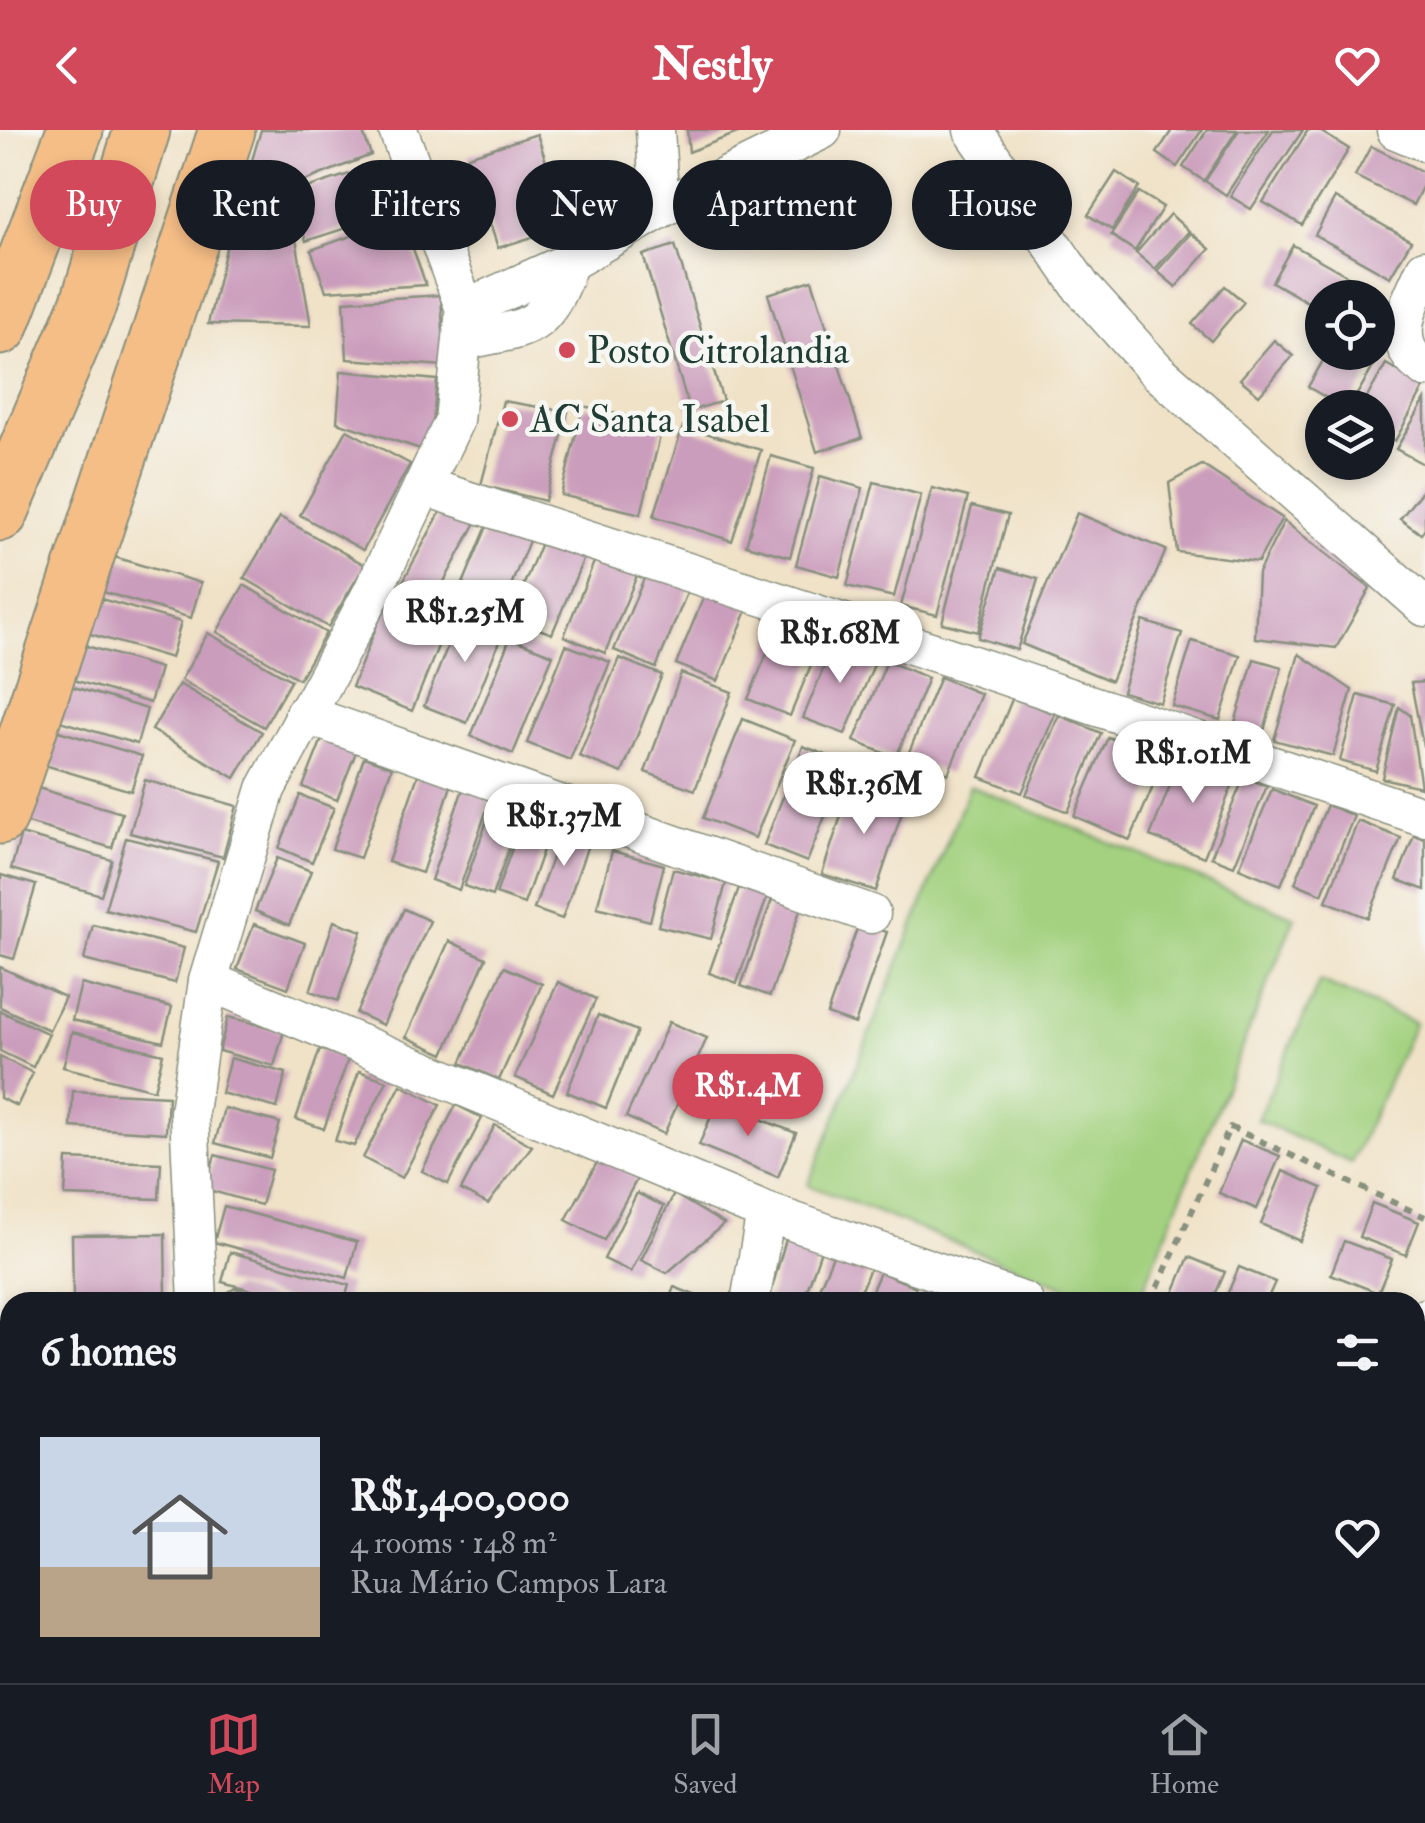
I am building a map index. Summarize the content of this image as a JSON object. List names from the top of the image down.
{
  "places": ["Posto Citrolandia", "AC Santa Isabel"],
  "page": {
    "header": "Nestly",
    "chip": [
      "Buy",
      "Rent",
      "Filters",
      "New",
      "Apartment",
      "House"
    ],
    "price": [
      "R$1.25M",
      "R$1.68M",
      "R$1.01M",
      "R$1.36M",
      "R$1.37M",
      "R$1.4M"
    ],
    "heading": "6 homes",
    "list": [
      {
        "name": "R$1,400,000",
        "note": "4 rooms · 148 m² · Rua Mário Campos Lara"
      }
    ],
    "tabs": ["Map", "Saved", "Home"]
  }
}
